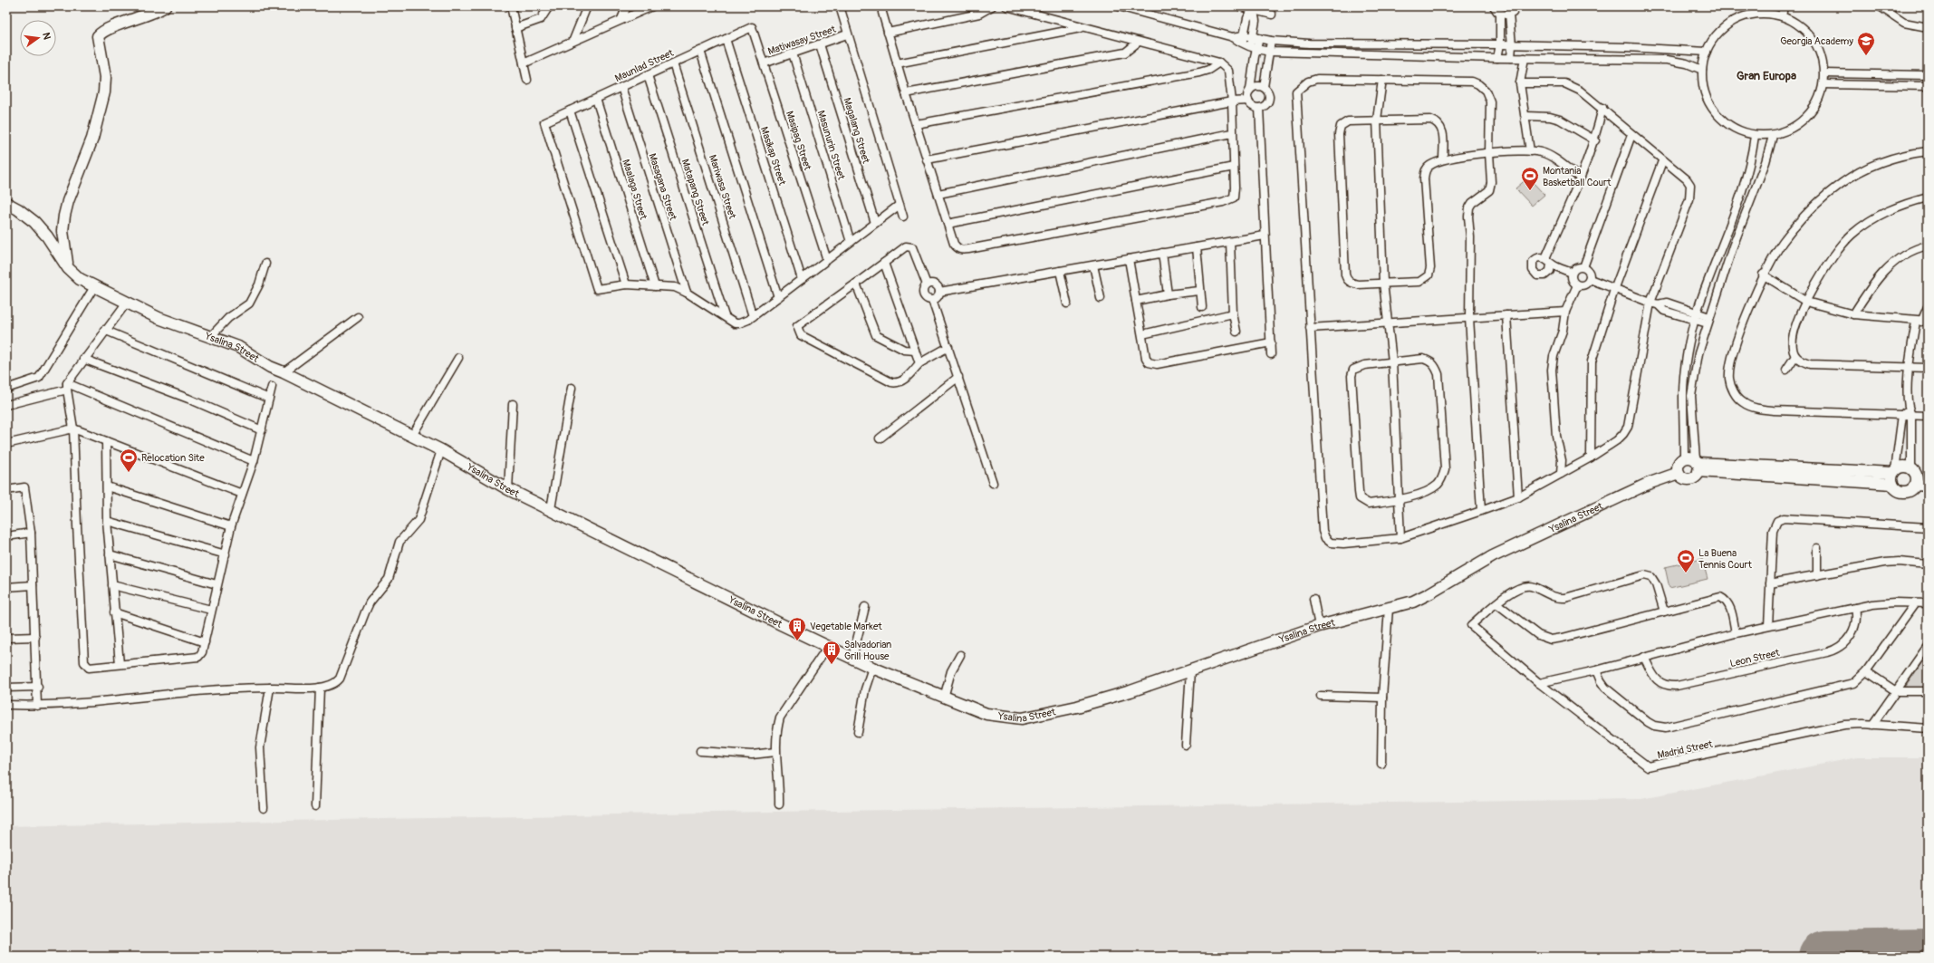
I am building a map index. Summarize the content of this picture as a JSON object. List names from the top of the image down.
{
  "streets": {
    "street": [
      "Matiwasay Street",
      "Maunlad Street",
      "Magalang Street",
      "Masipag Street",
      "Masunurin Street",
      "Masikap Street",
      "Masagana Street",
      "Mariwasa Street",
      "Maalaga Street",
      "Matapang Street",
      "Ysalina Street",
      "Leon Street",
      "Madrid Street"
    ]
  },
  "crossings": [
    ["Matiwasay Street", "Magalang Street"],
    ["Matiwasay Street", "Masipag Street"],
    ["Matiwasay Street", "Masunurin Street"],
    ["Maunlad Street", "Masipag Street"],
    ["Maunlad Street", "Masikap Street"],
    ["Maunlad Street", "Masagana Street"],
    ["Maunlad Street", "Mariwasa Street"],
    ["Maunlad Street", "Maalaga Street"],
    ["Maunlad Street", "Matapang Street"]
  ],
  "districts": ["Gran Europa"],
  "places": {
    "school or university": ["Georgia Academy"],
    "sports": ["Montania Basketball Court", "Relocation Site", "La Buena Tennis Court"],
    "building": ["Vegetable Market", "Salvadorian Grill House"]
  },
  "north": "right"
}
